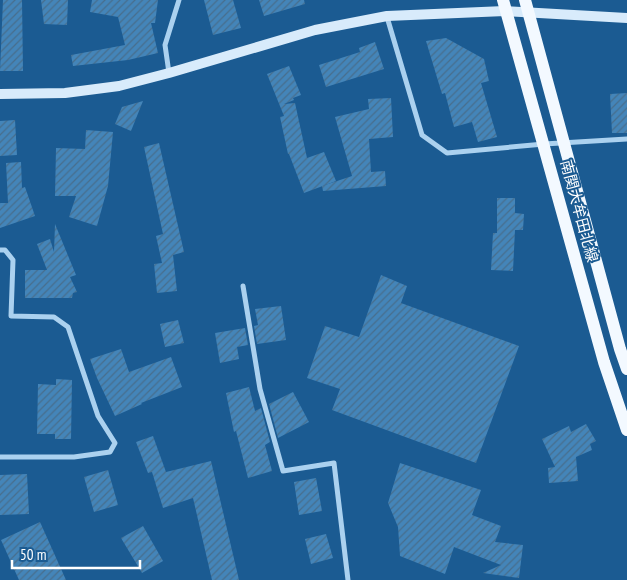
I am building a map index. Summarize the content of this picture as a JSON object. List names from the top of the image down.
{
  "streets": {
    "main road": ["南関大牟田北線"]
  },
  "scale_bar": "50 m"
}
